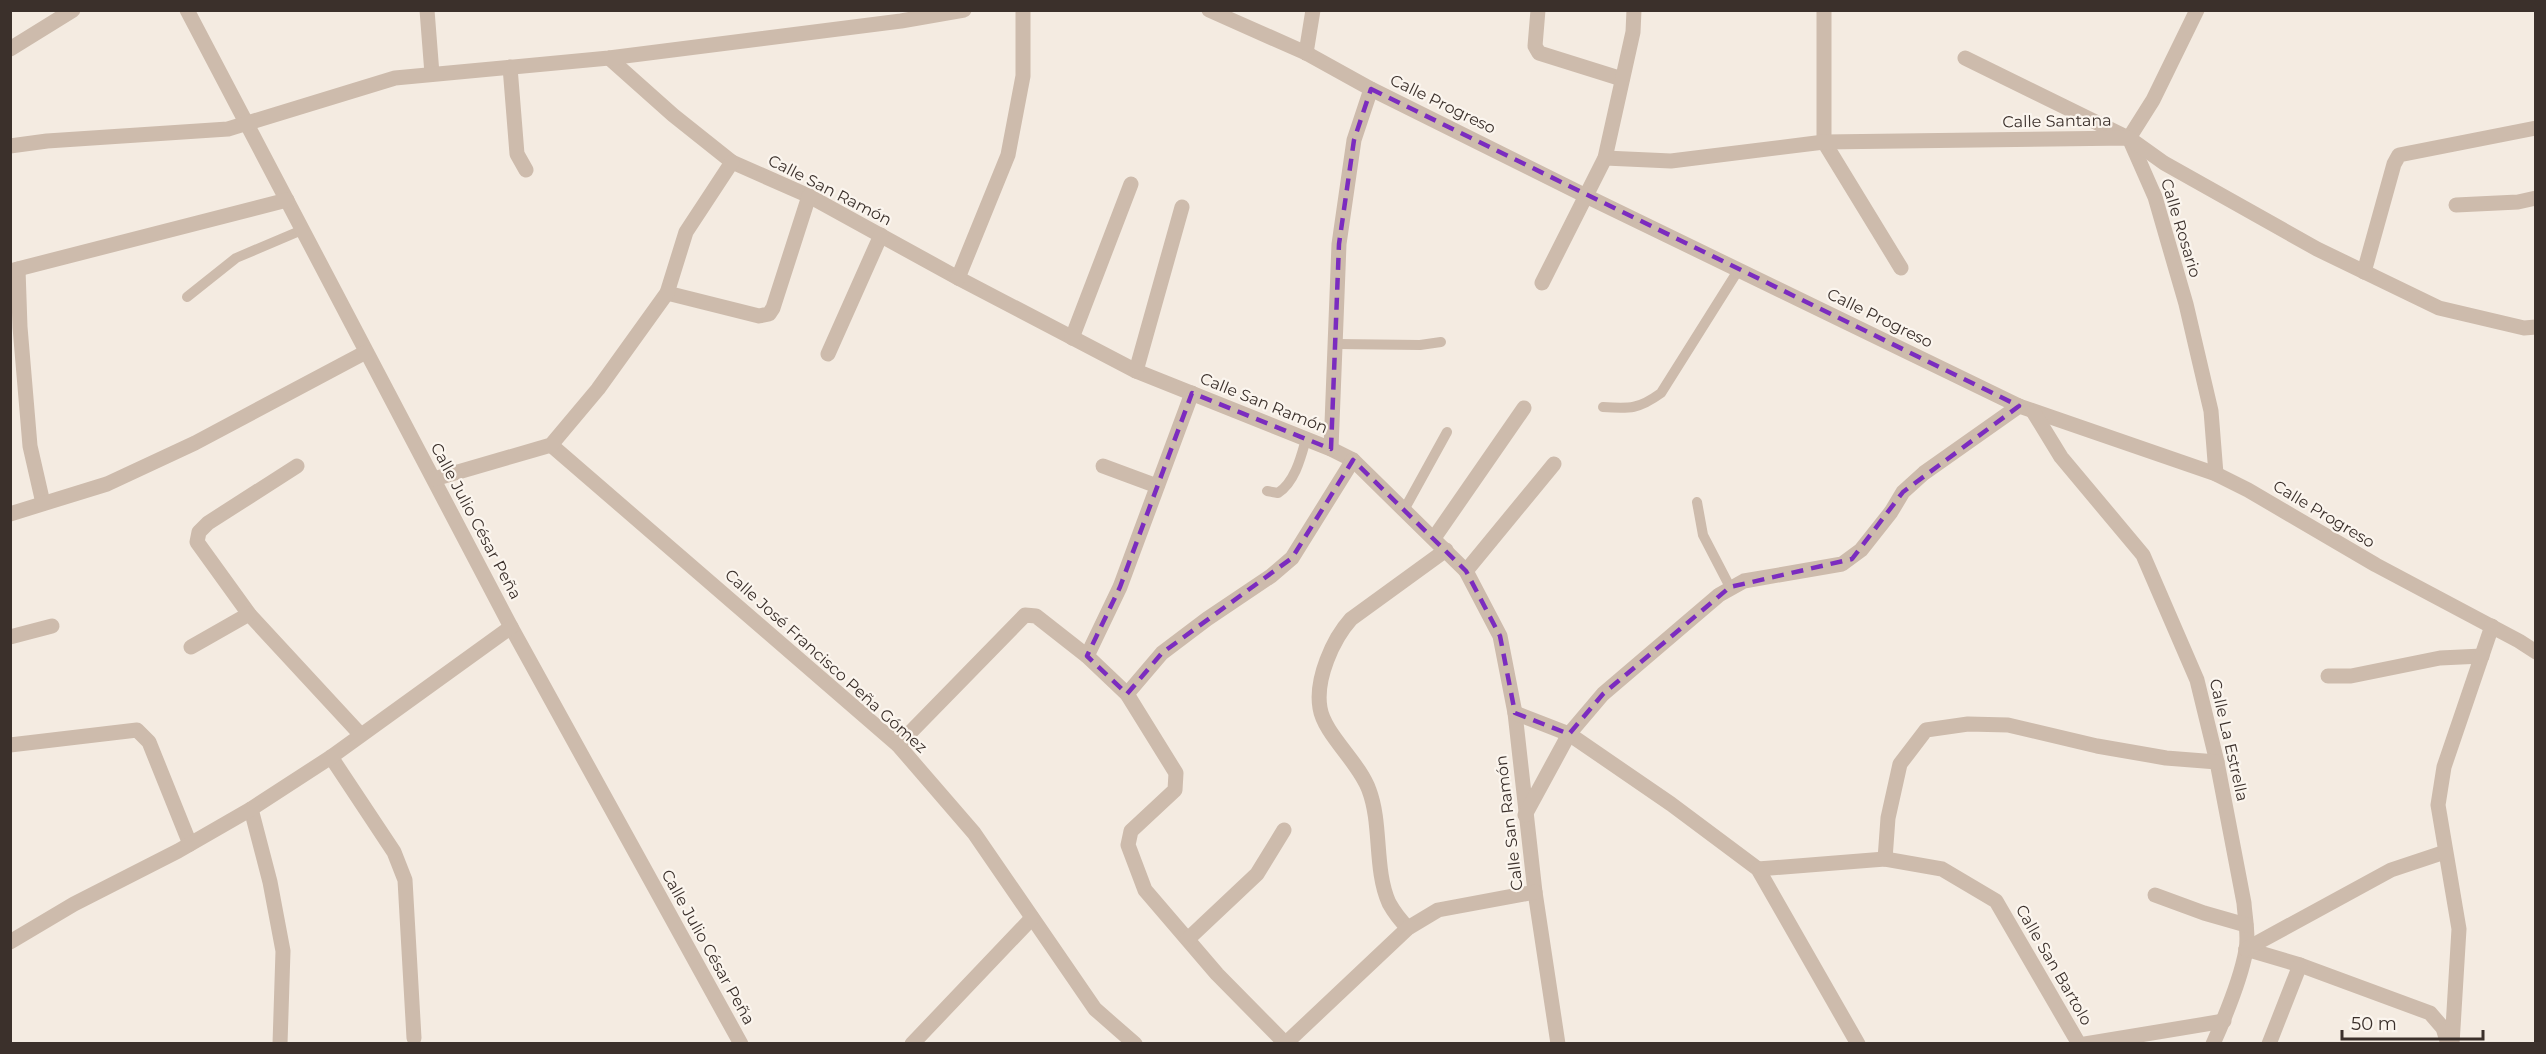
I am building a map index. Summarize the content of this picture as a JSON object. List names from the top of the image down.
{
  "streets": {
    "street": [
      "Calle Progreso",
      "Calle Santana",
      "Calle San Ramón",
      "Calle Rosario",
      "Calle Julio César Peña",
      "Calle José Francisco Peña Gómez",
      "Calle La Estrella",
      "Calle San Bartolo"
    ]
  },
  "crossings": [
    ["Calle Progreso", "Calle Rosario"],
    ["Calle Progreso", "Calle La Estrella"],
    ["Calle Santana", "Calle Rosario"]
  ],
  "scale_bar": "50 m"
}
